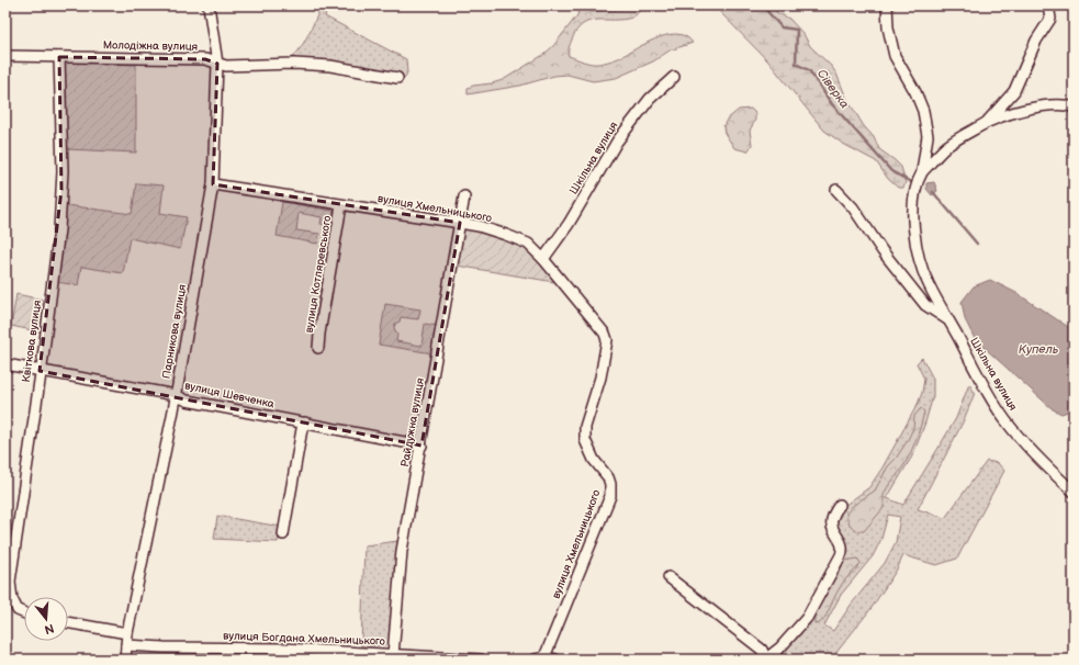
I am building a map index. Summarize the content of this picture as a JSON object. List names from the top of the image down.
{
  "streets": {
    "street": [
      "Молодіжна вулиця",
      "Шкільна вулиця",
      "вулиця Хмельницького",
      "вулиця Котляревського",
      "Парникова вулиця",
      "Квіткова вулиця",
      "вулиця Шевченка",
      "Райдужна вулиця",
      "вулиця Богдана Хмельницького"
    ]
  },
  "crossings": [
    ["Молодіжна вулиця", "Парникова вулиця"],
    ["Молодіжна вулиця", "Квіткова вулиця"],
    ["Шкільна вулиця", "вулиця Хмельницького"],
    ["вулиця Хмельницького", "вулиця Котляревського"],
    ["вулиця Хмельницького", "Парникова вулиця"],
    ["вулиця Хмельницького", "Райдужна вулиця"],
    ["Парникова вулиця", "вулиця Шевченка"],
    ["Парникова вулиця", "вулиця Богдана Хмельницького"],
    ["Квіткова вулиця", "вулиця Шевченка"],
    ["вулиця Шевченка", "Райдужна вулиця"],
    ["Райдужна вулиця", "вулиця Богдана Хмельницького"]
  ],
  "water": ["Сіверка", "Купель"],
  "north": "bottom"
}
